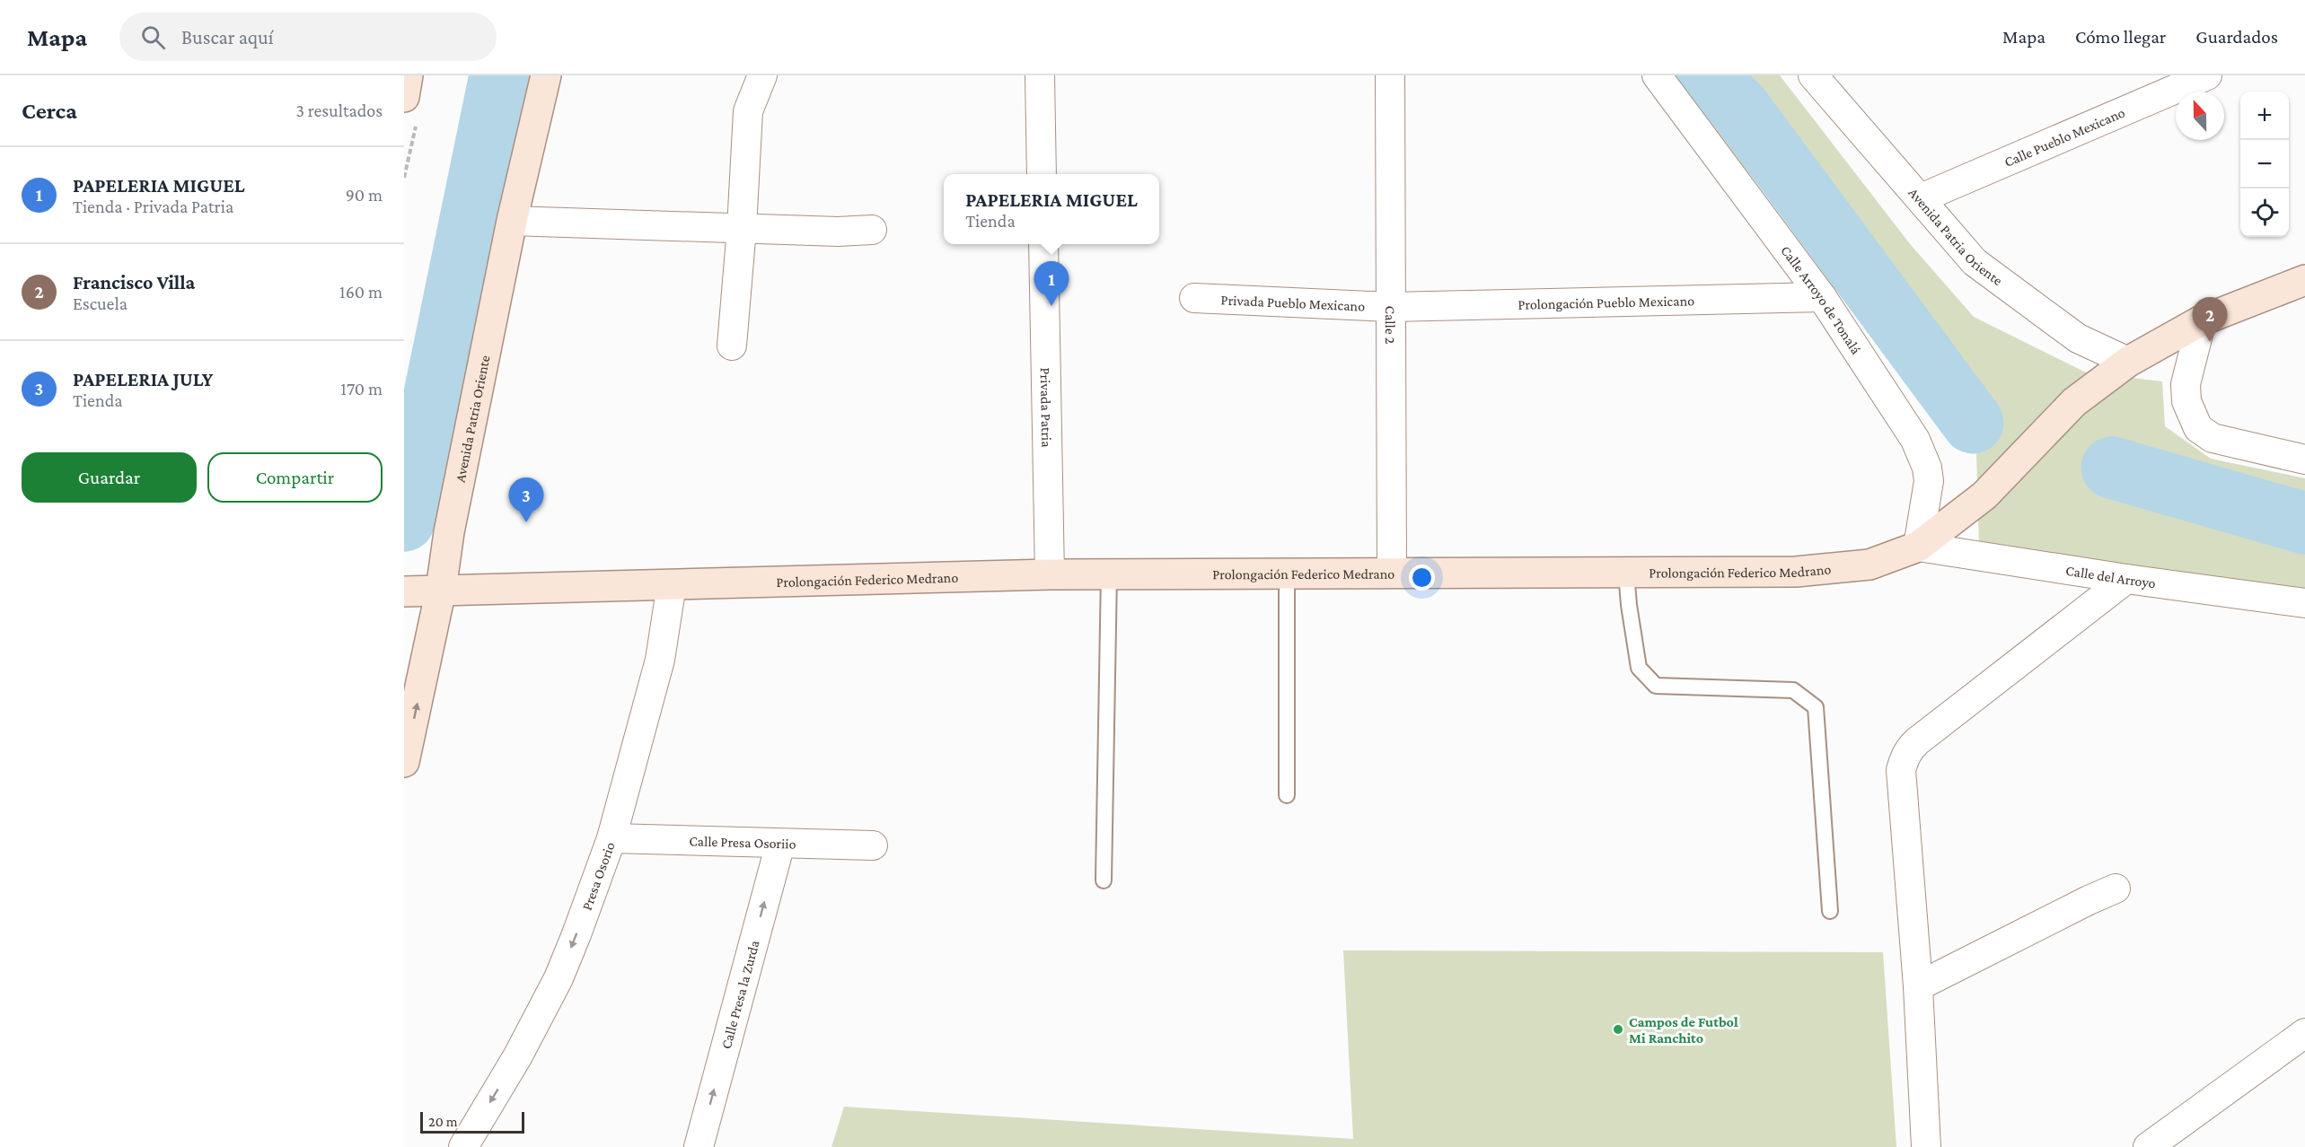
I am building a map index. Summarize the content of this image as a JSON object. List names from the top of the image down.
{
  "streets": {
    "street": [
      "Calle Pueblo Mexicano",
      "Avenida Patria Oriente",
      "Calle Arroyo de Tonalá",
      "Prolongación Pueblo Mexicano",
      "Privada Pueblo Mexicano",
      "Calle 2",
      "Privada Patria",
      "Prolongación Federico Medrano",
      "Calle del Arroyo",
      "Calle Presa Osoriio",
      "Presa Osorio",
      "Calle Presa la Zurda"
    ]
  },
  "crossings": [
    ["Calle Pueblo Mexicano", "Avenida Patria Oriente"],
    ["Avenida Patria Oriente", "Prolongación Federico Medrano"],
    ["Calle Arroyo de Tonalá", "Prolongación Pueblo Mexicano"],
    ["Calle Arroyo de Tonalá", "Prolongación Federico Medrano"],
    ["Calle Arroyo de Tonalá", "Calle del Arroyo"],
    ["Prolongación Pueblo Mexicano", "Privada Pueblo Mexicano"],
    ["Prolongación Pueblo Mexicano", "Calle 2"],
    ["Privada Pueblo Mexicano", "Calle 2"],
    ["Calle 2", "Prolongación Federico Medrano"],
    ["Privada Patria", "Prolongación Federico Medrano"],
    ["Prolongación Federico Medrano", "Calle del Arroyo"],
    ["Prolongación Federico Medrano", "Presa Osorio"],
    ["Calle Presa Osoriio", "Presa Osorio"],
    ["Calle Presa Osoriio", "Calle Presa la Zurda"]
  ],
  "one_way": ["Presa Osorio", "Calle Presa la Zurda"],
  "places": ["Campos de Futbol Mi Ranchito"],
  "scale_bar": "20 m",
  "north": "top",
  "page": {
    "header": "Mapa",
    "search": "Buscar aquí",
    "nav": ["Mapa", "Cómo llegar", "Guardados"],
    "heading": ["Cerca", "3 resultados"],
    "map_buttons": ["+", "−"],
    "list": [
      {
        "mark": "1",
        "name": "PAPELERIA MIGUEL",
        "note": "Tienda · Privada Patria",
        "value": "90 m"
      },
      {
        "mark": "2",
        "name": "Francisco Villa",
        "note": "Escuela",
        "value": "160 m"
      },
      {
        "mark": "3",
        "name": "PAPELERIA JULY",
        "note": "Tienda",
        "value": "170 m"
      }
    ],
    "popup": ["PAPELERIA MIGUEL", "Tienda"],
    "pins": ["1", "2", "3"],
    "buttons": ["Guardar", "Compartir"],
    "scale": "20 m"
  }
}
